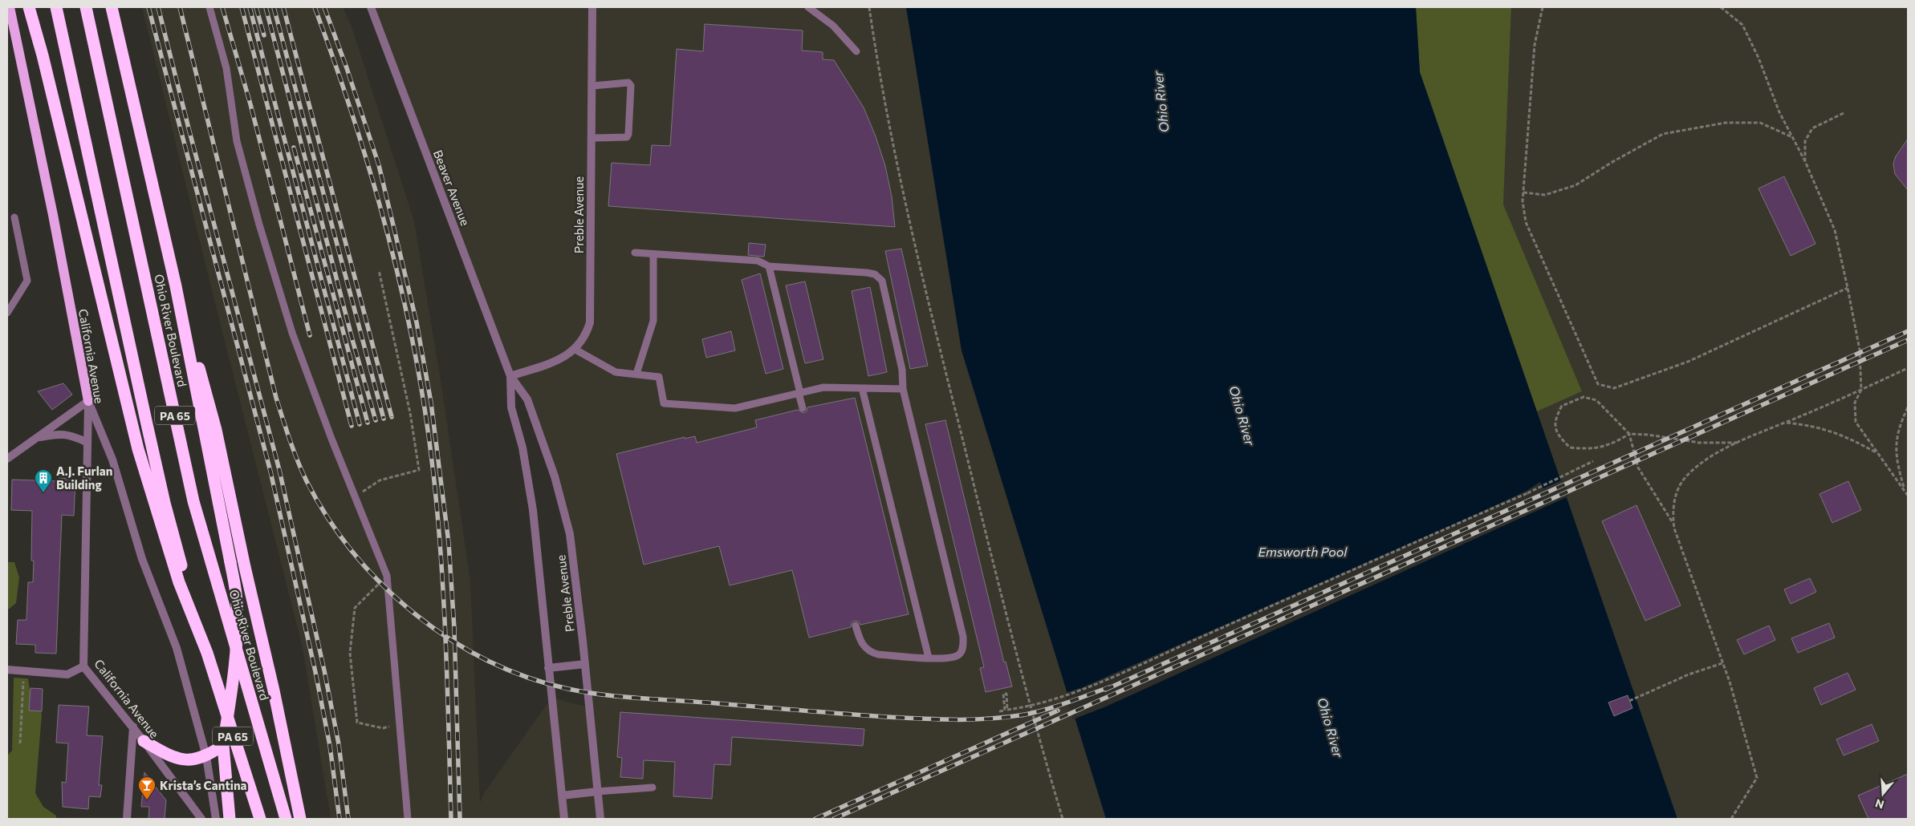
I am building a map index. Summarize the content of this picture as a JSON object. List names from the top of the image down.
{
  "streets": {
    "highway": ["Ohio River Boulevard", "PA 65"],
    "main road": ["California Avenue"],
    "street": ["Beaver Avenue", "Preble Avenue"]
  },
  "crossings": [
    ["Beaver Avenue", "Preble Avenue"]
  ],
  "water": ["Ohio River", "Emsworth Pool"],
  "places": {
    "building": ["A.J. Furlan Building"],
    "bar": ["Krista’s Cantina"]
  },
  "north": "bottom"
}
